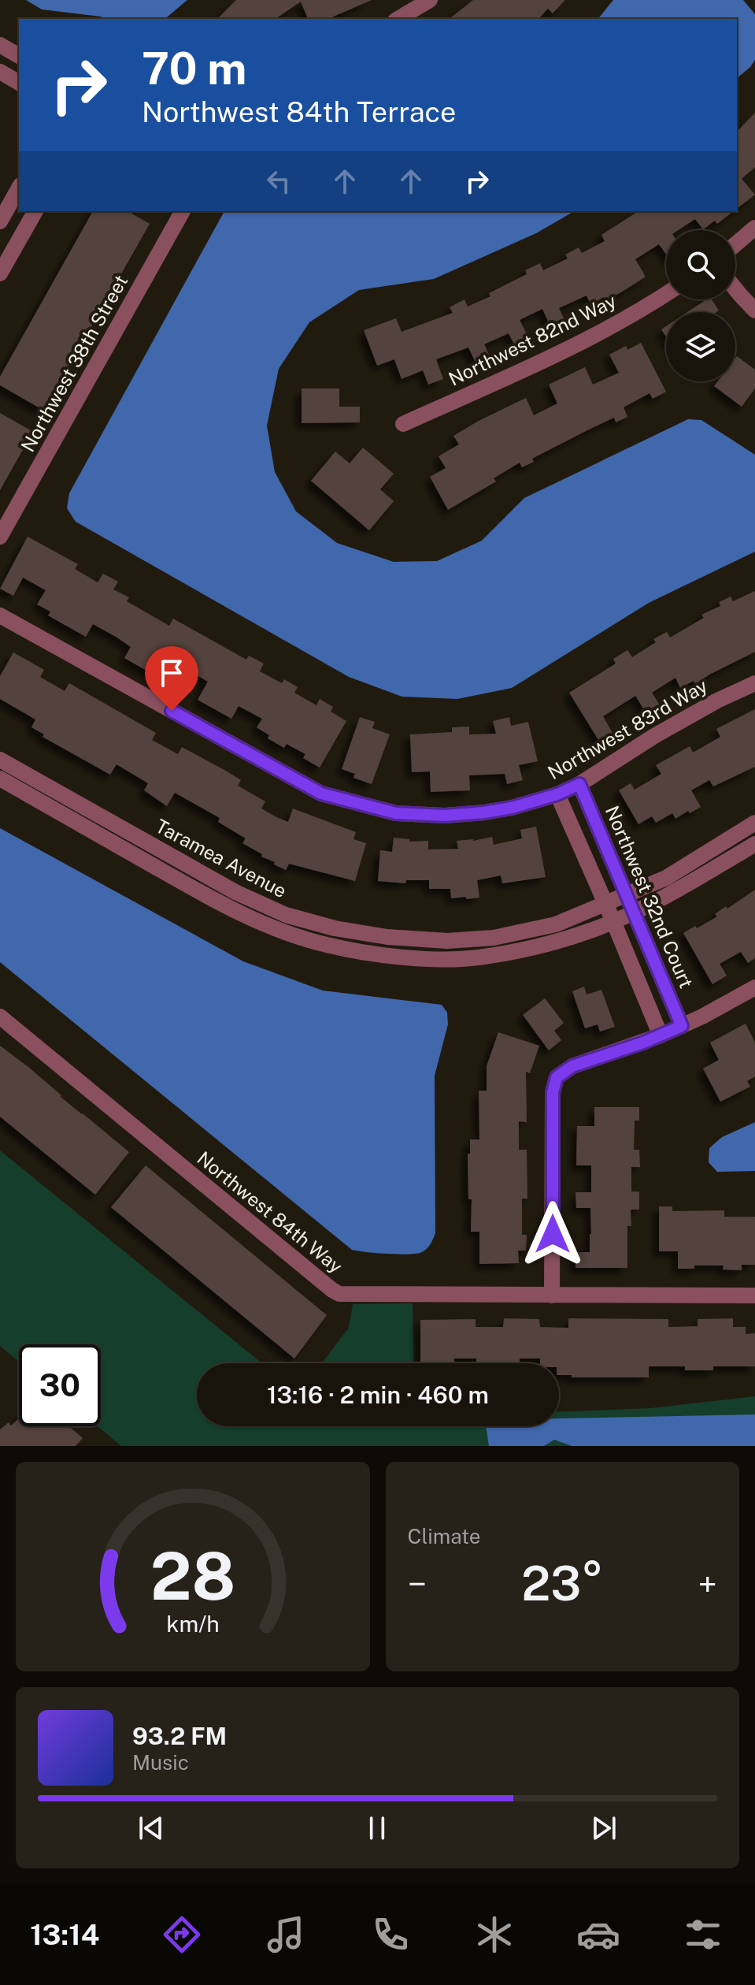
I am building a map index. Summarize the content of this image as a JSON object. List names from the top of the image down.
{
  "streets": {
    "street": [
      "Northwest 82nd Way",
      "Northwest 38th Street",
      "Northwest 83rd Way",
      "Taramea Avenue",
      "Northwest 32nd Court",
      "Northwest 84th Way"
    ]
  },
  "crossings": [
    ["Northwest 83rd Way", "Northwest 32nd Court"],
    ["Taramea Avenue", "Northwest 32nd Court"]
  ],
  "page": {
    "turn": ["70 m", "Northwest 84th Terrace"],
    "limit": "30",
    "trip": "13:16 · 2 min · 460 m",
    "tile": "Climate",
    "heat": ["−", "23°", "+"],
    "song": ["93.2 FM", "Music"],
    "tabs": "13:14",
    "gauge": ["28", "km/h"]
  }
}
